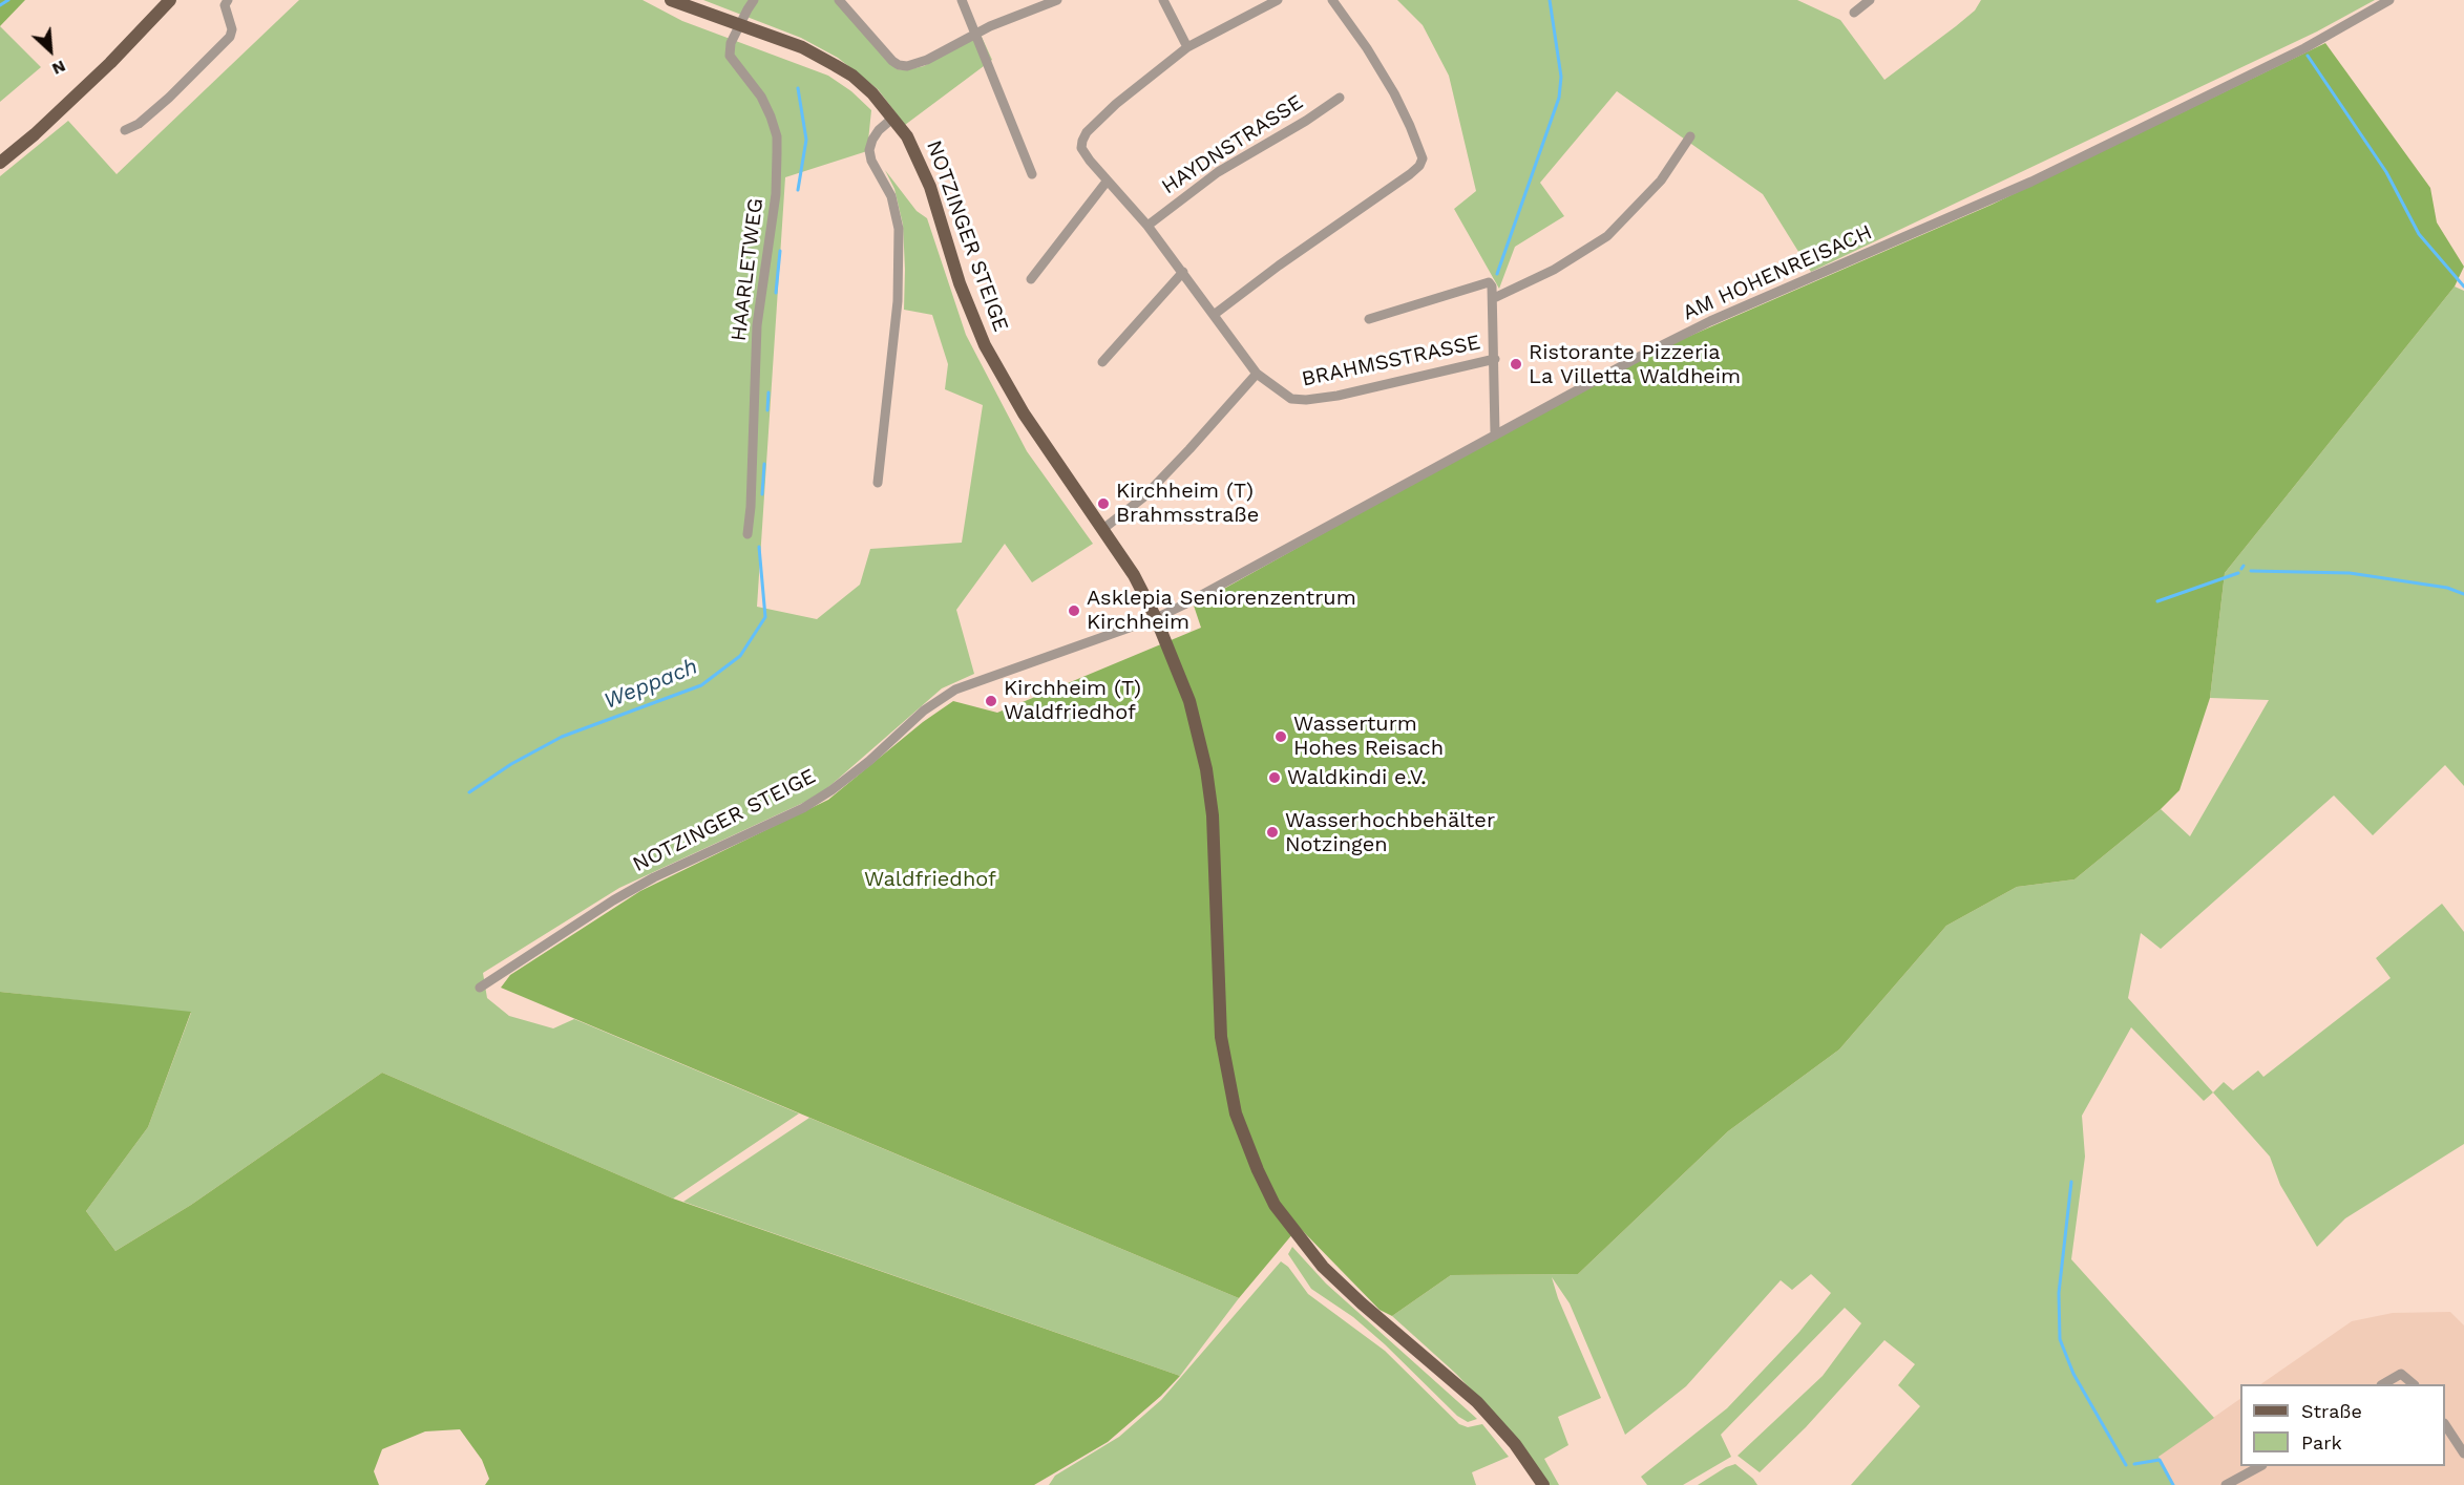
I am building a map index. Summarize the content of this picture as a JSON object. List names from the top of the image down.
{
  "streets": {
    "main road": ["NOTZINGER STEIGE"],
    "street": [
      "HAYDNSTRASSE",
      "HAARLETWEG",
      "AM HOHENREISACH",
      "BRAHMSSTRASSE"
    ]
  },
  "crossings": [
    ["HAYDNSTRASSE", "BRAHMSSTRASSE"],
    ["NOTZINGER STEIGE", "HAARLETWEG"],
    ["NOTZINGER STEIGE", "AM HOHENREISACH"]
  ],
  "water": ["Weppach"],
  "parks": ["Waldfriedhof"],
  "places": [
    "Ristorante Pizzeria La Villetta Waldheim",
    "Kirchheim (T) Brahmsstraße",
    "Asklepia Seniorenzentrum Kirchheim",
    "Kirchheim (T) Waldfriedhof",
    "Wasserturm Hohes Reisach",
    "Waldkindi e.V.",
    "Wasserhochbehälter Notzingen"
  ],
  "legend": ["Straße", "Park"],
  "north": "bottom right"
}
